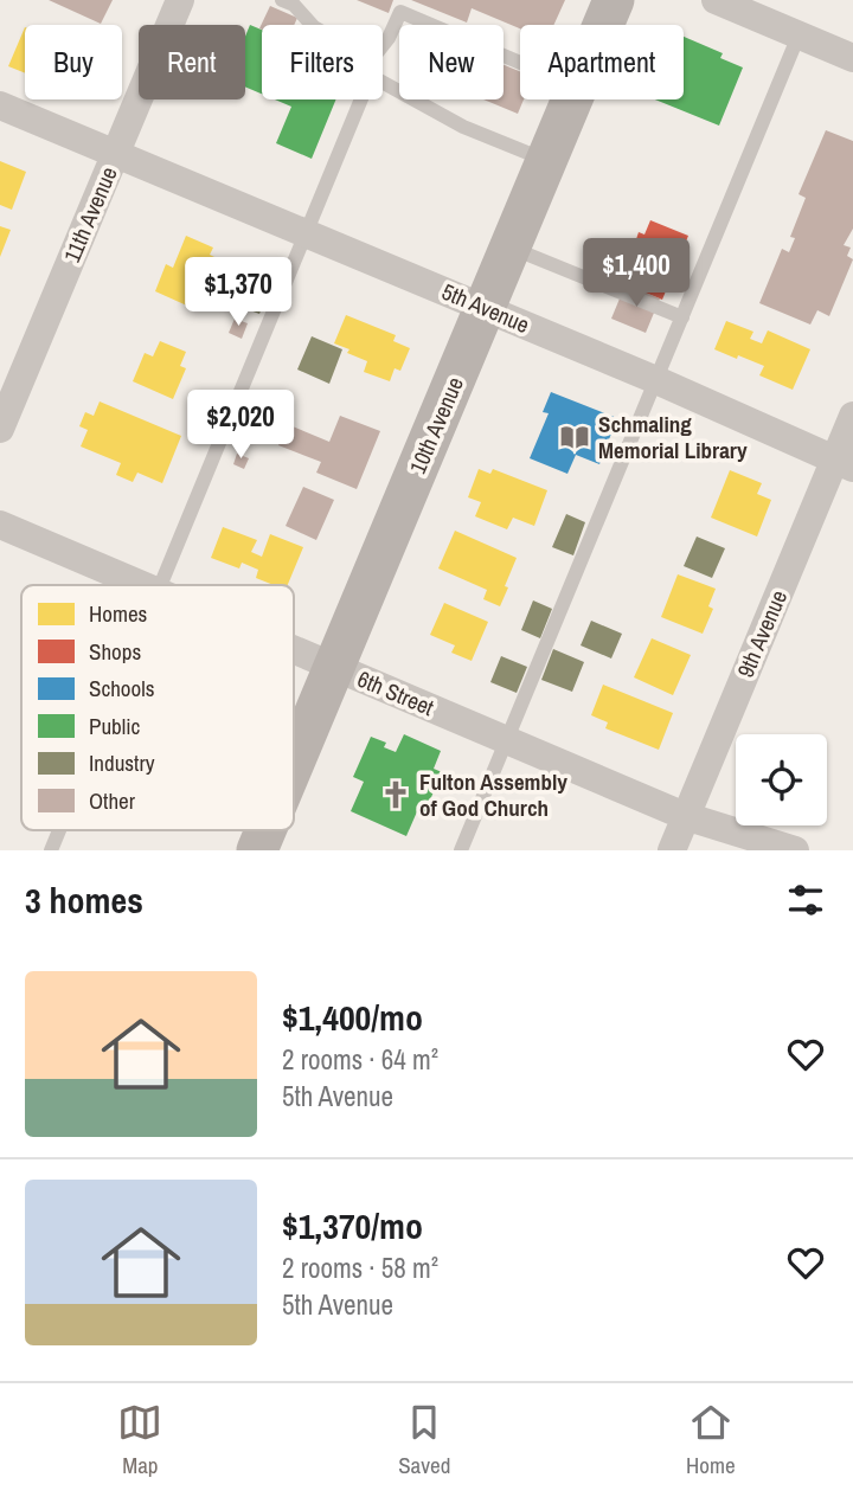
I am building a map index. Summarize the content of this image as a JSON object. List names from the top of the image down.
{
  "streets": {
    "street": [
      "11th Avenue",
      "5th Avenue",
      "10th Avenue",
      "9th Avenue",
      "6th Street"
    ]
  },
  "crossings": [
    ["11th Avenue", "5th Avenue"],
    ["5th Avenue", "10th Avenue"],
    ["5th Avenue", "9th Avenue"],
    ["10th Avenue", "6th Street"],
    ["9th Avenue", "6th Street"]
  ],
  "places": {
    "library": ["Schmaling Memorial Library"],
    "church": ["Fulton Assembly of God Church"]
  },
  "legend": [
    "Homes",
    "Shops",
    "Schools",
    "Public",
    "Industry",
    "Other"
  ],
  "page": {
    "chip": [
      "Buy",
      "Rent",
      "Filters",
      "New",
      "Apartment"
    ],
    "price": ["$1,400", "$1,370", "$2,020"],
    "heading": "3 homes",
    "list": [
      {
        "name": "$1,400/mo",
        "note": "2 rooms · 64 m² · 5th Avenue"
      },
      {
        "name": "$1,370/mo",
        "note": "2 rooms · 58 m² · 5th Avenue"
      }
    ],
    "tabs": ["Map", "Saved", "Home"]
  }
}
